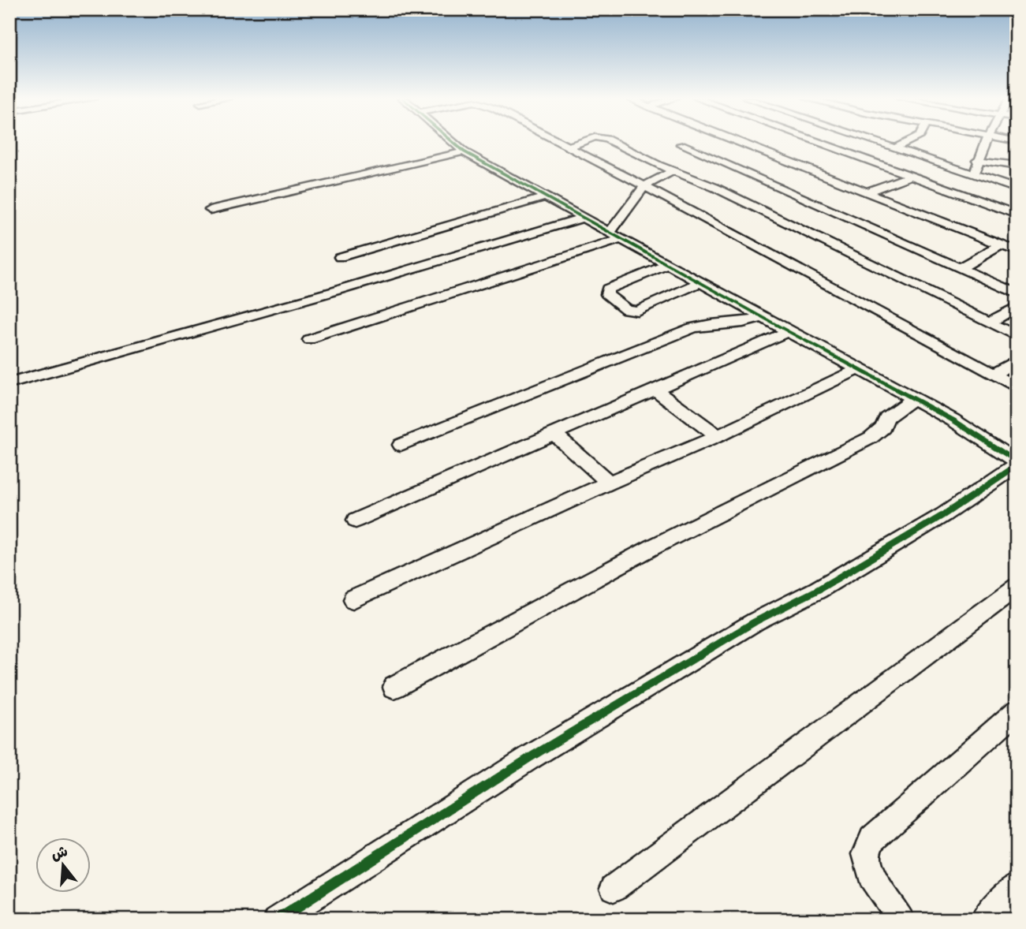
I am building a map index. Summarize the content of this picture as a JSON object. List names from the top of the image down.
{
  "north": "top"
}
